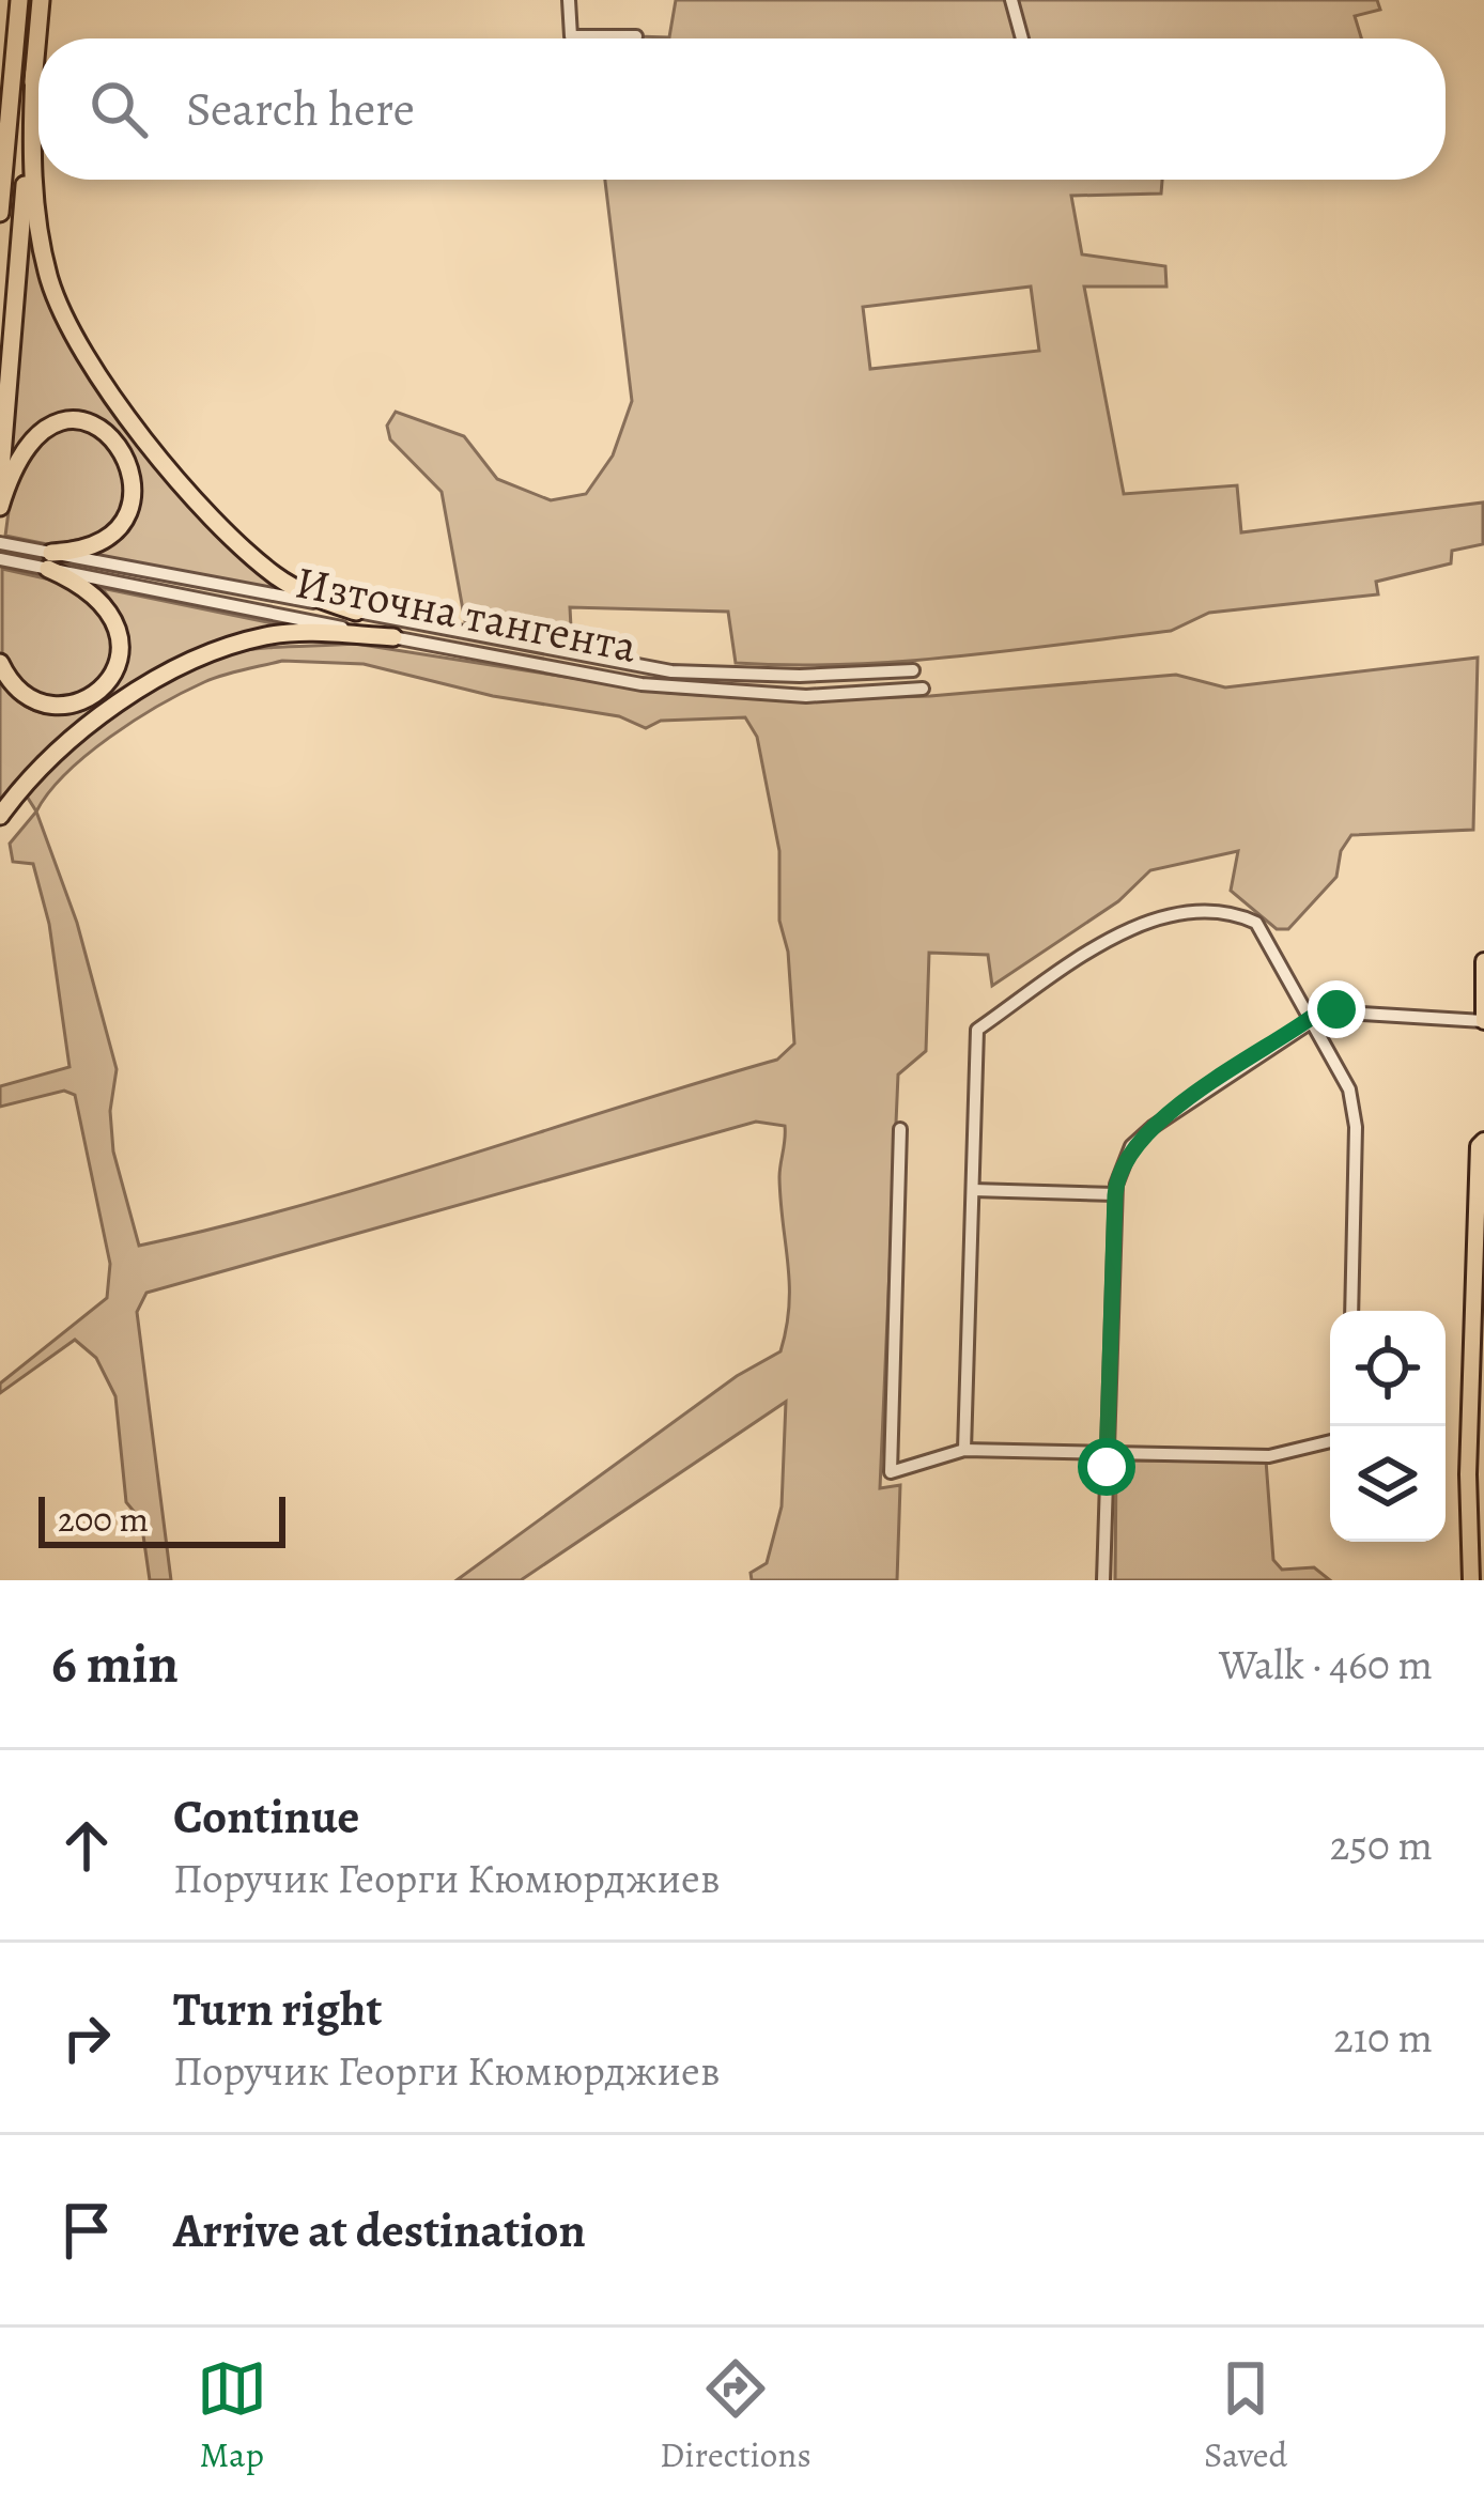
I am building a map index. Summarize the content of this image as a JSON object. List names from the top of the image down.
{
  "streets": {
    "street": ["Източна тангента"]
  },
  "scale_bar": "200 m",
  "page": {
    "search": "Search here",
    "scale": "200 m",
    "heading": ["6 min", "Walk · 460 m"],
    "list": [
      ["Continue", "Поручик Георги Кюмюрджиев", "250 m"],
      ["Turn right", "Поручик Георги Кюмюрджиев", "210 m"],
      "Arrive at destination"
    ],
    "nav": ["Map", "Directions", "Saved"]
  }
}
